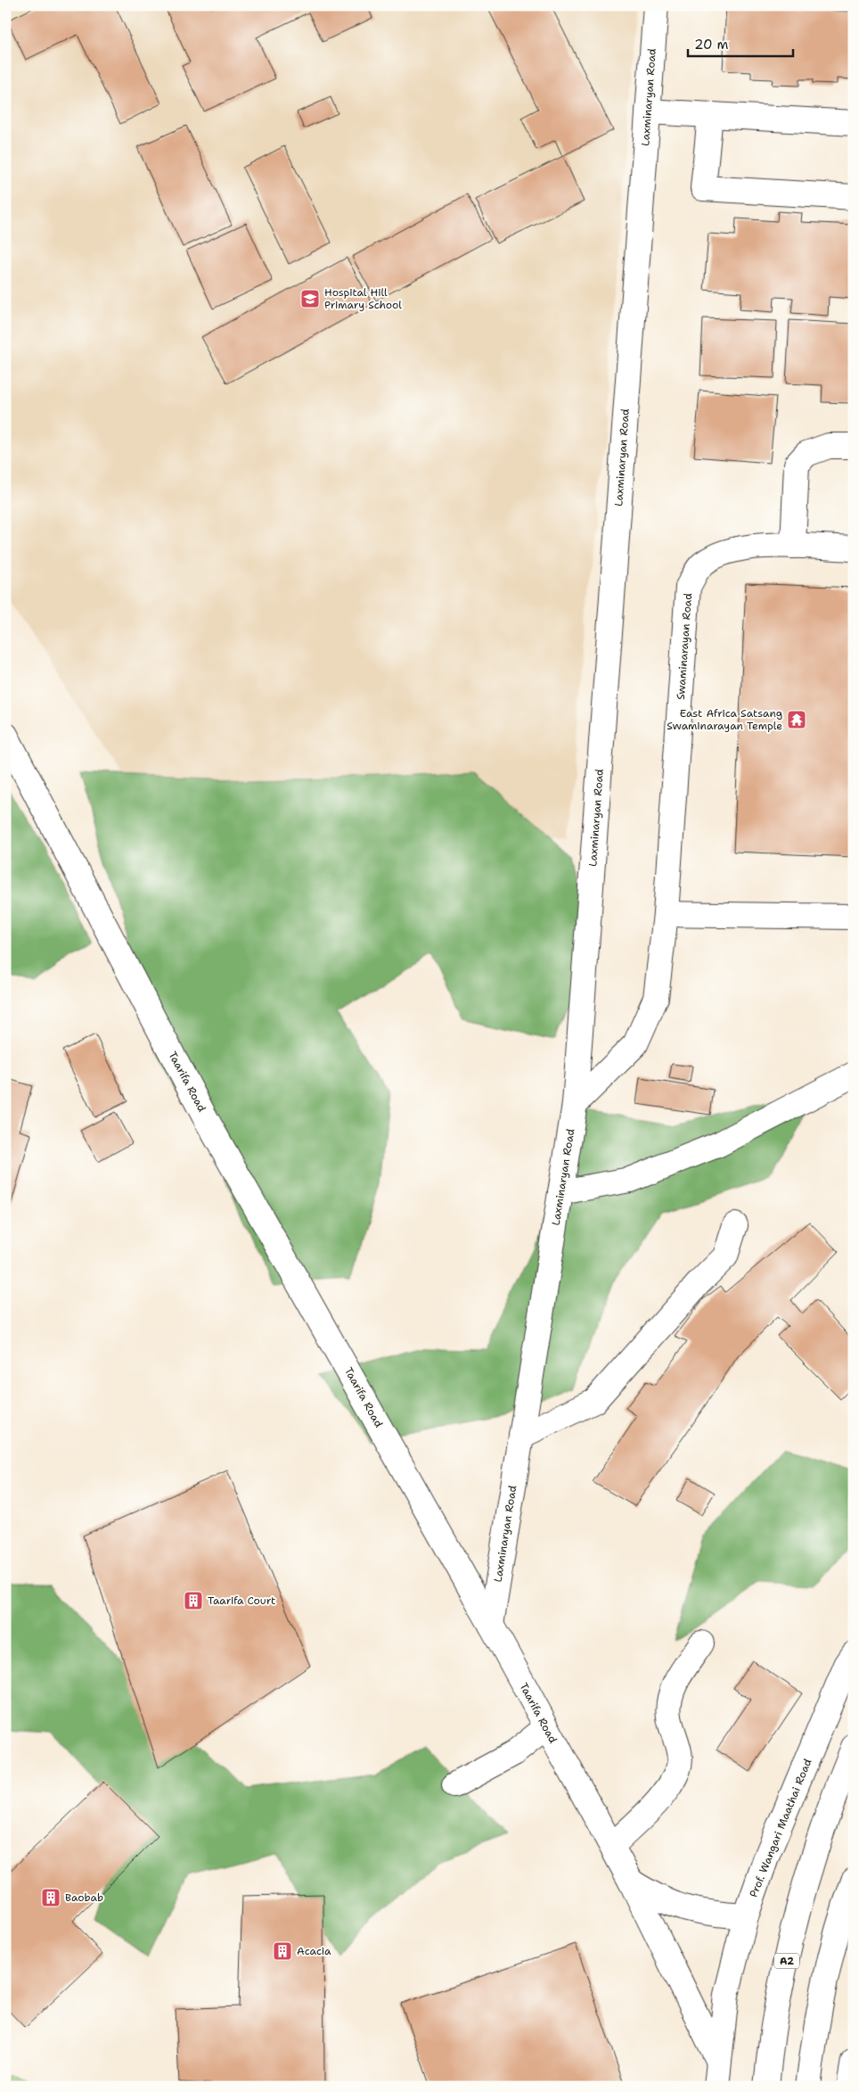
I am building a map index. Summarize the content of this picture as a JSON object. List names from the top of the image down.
{
  "streets": {
    "street": [
      "Laxminaryan Road",
      "Swaminarayan Road",
      "Taarifa Road",
      "Prof. Wangari Maathai Road",
      "A2"
    ]
  },
  "crossings": [
    ["Laxminaryan Road", "Swaminarayan Road"],
    ["Laxminaryan Road", "Taarifa Road"],
    ["Taarifa Road", "Prof. Wangari Maathai Road"]
  ],
  "places": {
    "school or university": ["Hospital Hill Primary School"],
    "temple": ["East Africa Satsang Swaminarayan Temple"],
    "building": ["Taarifa Court", "Baobab", "Acacia"]
  },
  "scale_bar": "20 m"
}
